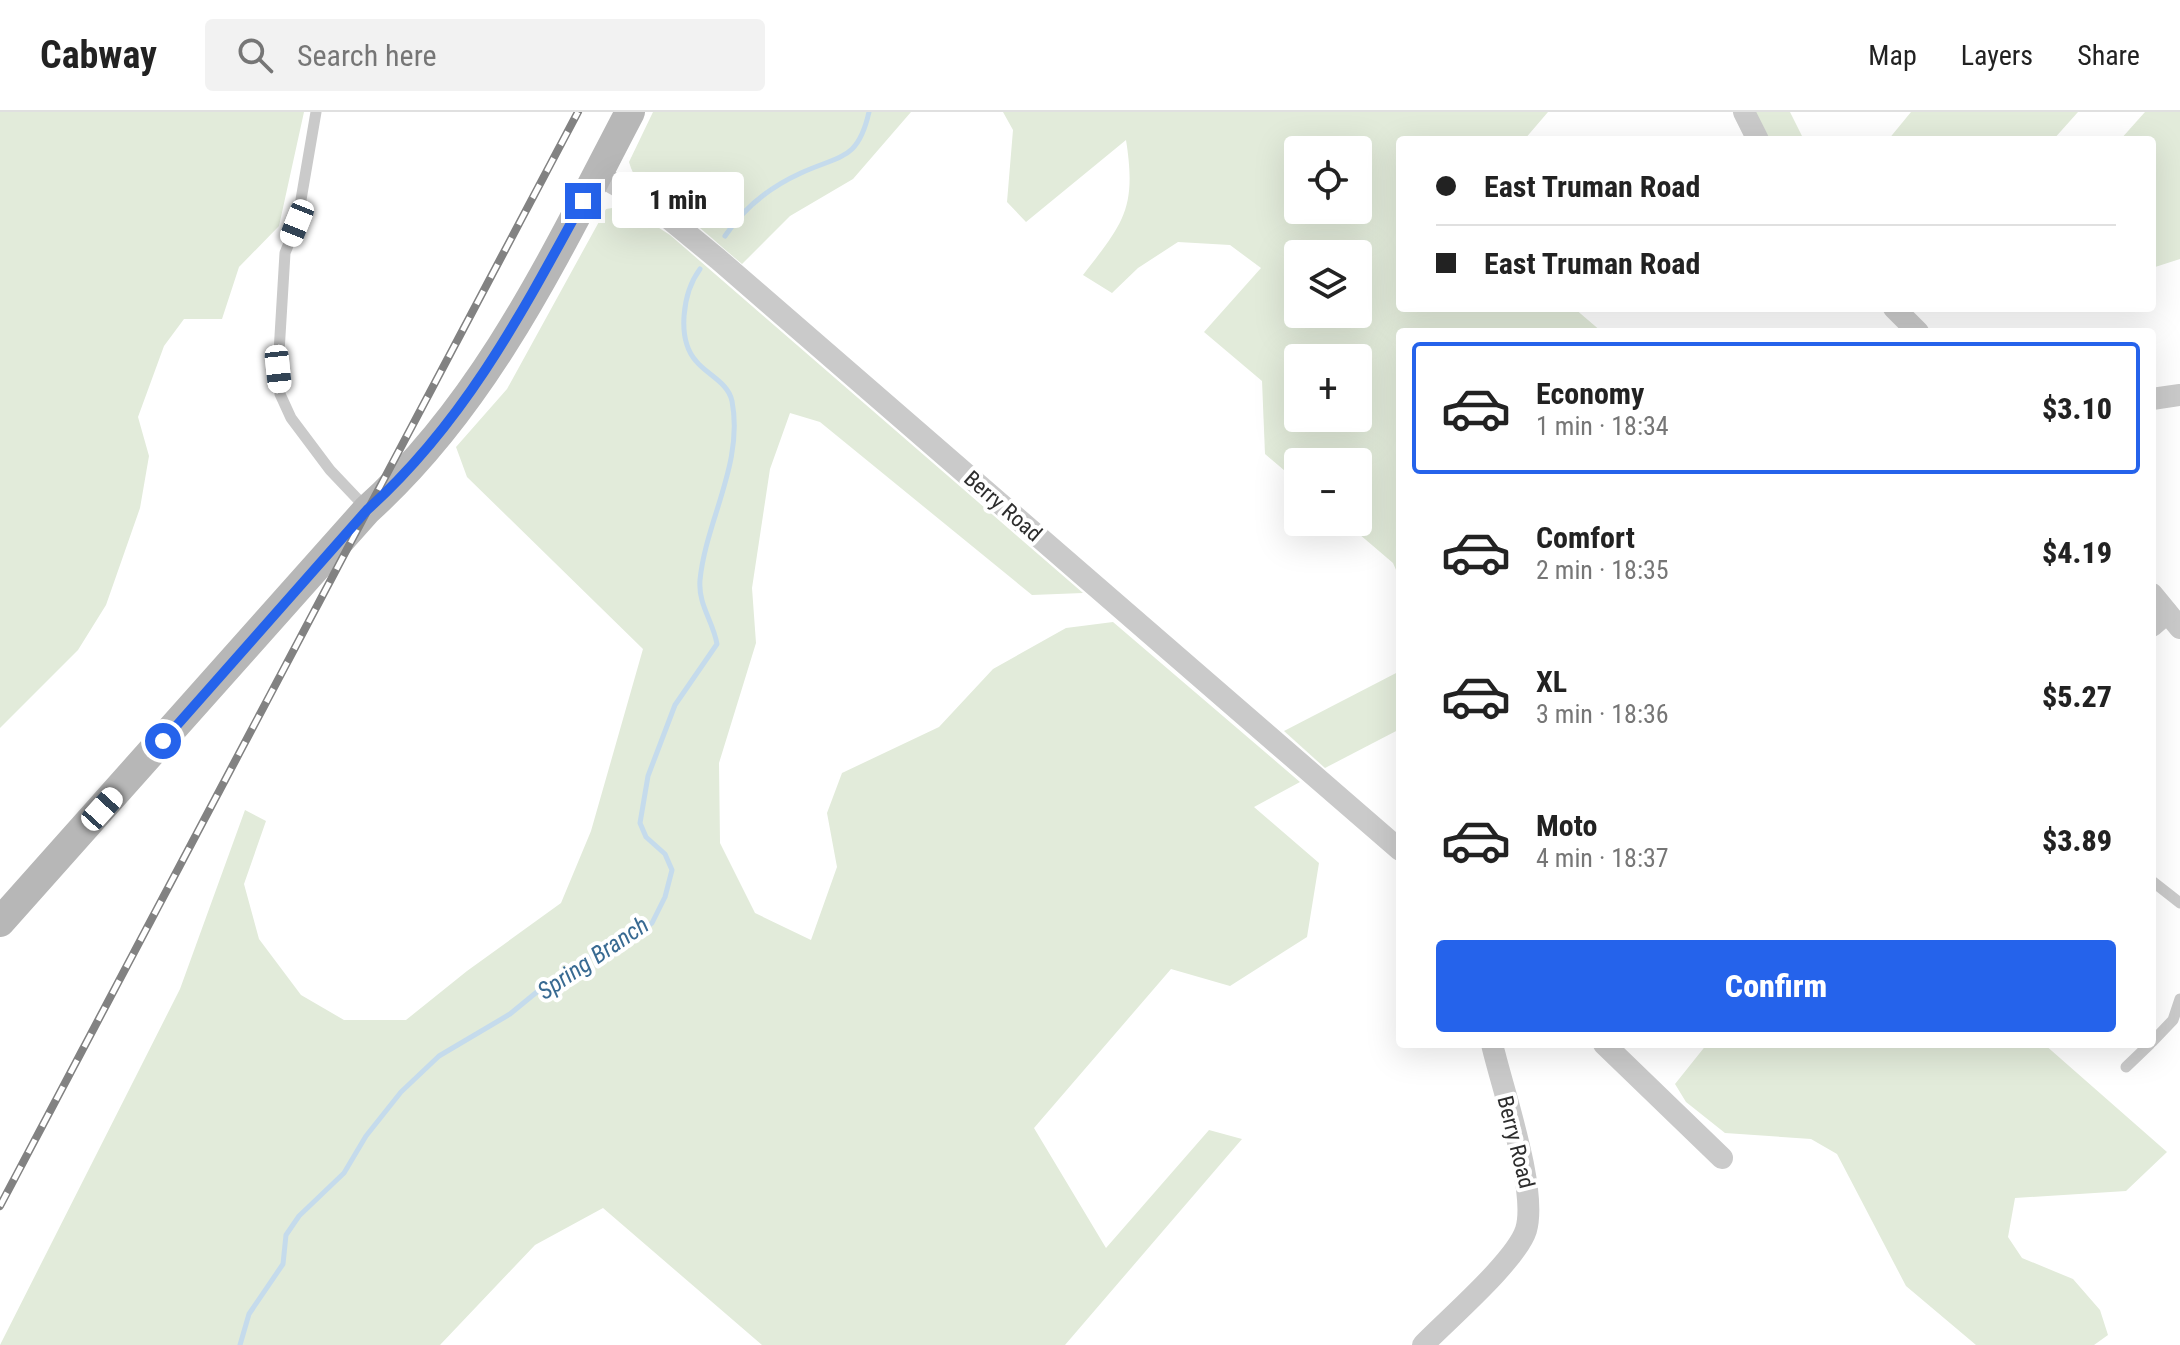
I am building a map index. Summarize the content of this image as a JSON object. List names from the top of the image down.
{
  "streets": {
    "street": ["Berry Road"]
  },
  "water": ["Spring Branch"],
  "page": {
    "header": "Cabway",
    "search": "Search here",
    "nav": ["Map", "Layers", "Share"],
    "map_buttons": ["+", "−"],
    "banner": ["East Truman Road", "East Truman Road"],
    "bubble": "1 min",
    "list": [
      {
        "name": "Economy",
        "note": "1 min · 18:34",
        "value": "$3.10"
      },
      {
        "name": "Comfort",
        "note": "2 min · 18:35",
        "value": "$4.19"
      },
      {
        "name": "XL",
        "note": "3 min · 18:36",
        "value": "$5.27"
      },
      {
        "name": "Moto",
        "note": "4 min · 18:37",
        "value": "$3.89"
      }
    ],
    "buttons": "Confirm"
  }
}
